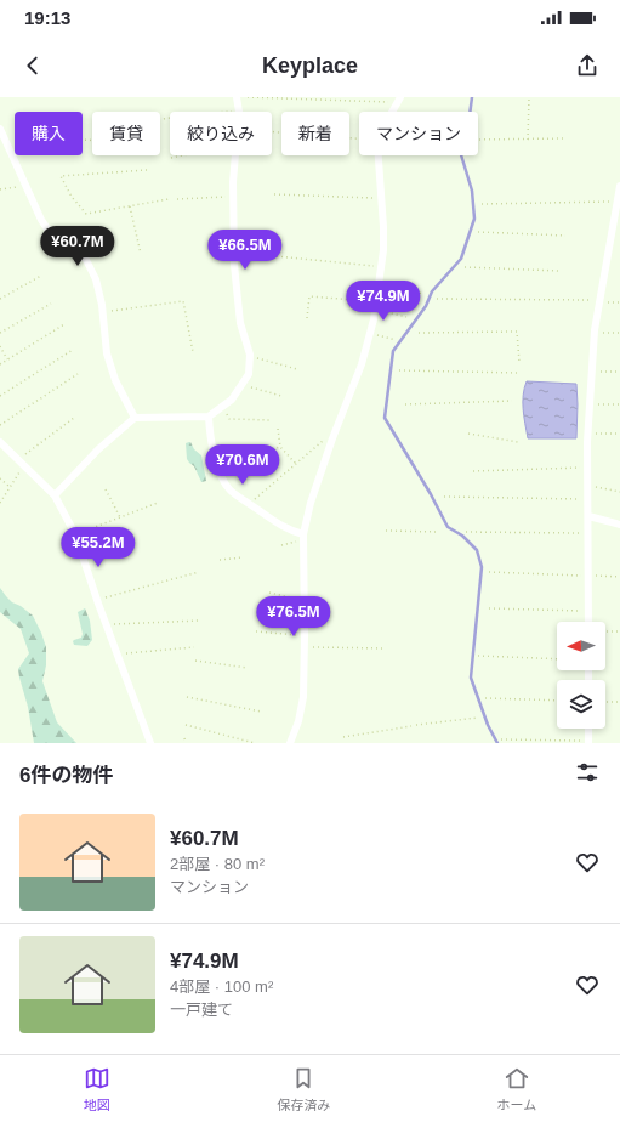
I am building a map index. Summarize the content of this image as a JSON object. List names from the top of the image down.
{
  "north": "left",
  "page": {
    "status": "19:13",
    "header": "Keyplace",
    "chip": [
      "購入",
      "賃貸",
      "絞り込み",
      "新着",
      "マンション"
    ],
    "price": [
      "¥60.7M",
      "¥66.5M",
      "¥74.9M",
      "¥70.6M",
      "¥55.2M",
      "¥76.5M"
    ],
    "heading": "6件の物件",
    "list": [
      {
        "name": "¥60.7M",
        "note": "2部屋 · 80 m² · マンション"
      },
      {
        "name": "¥74.9M",
        "note": "4部屋 · 100 m² · 一戸建て"
      }
    ],
    "tabs": ["地図", "保存済み", "ホーム"]
  }
}
